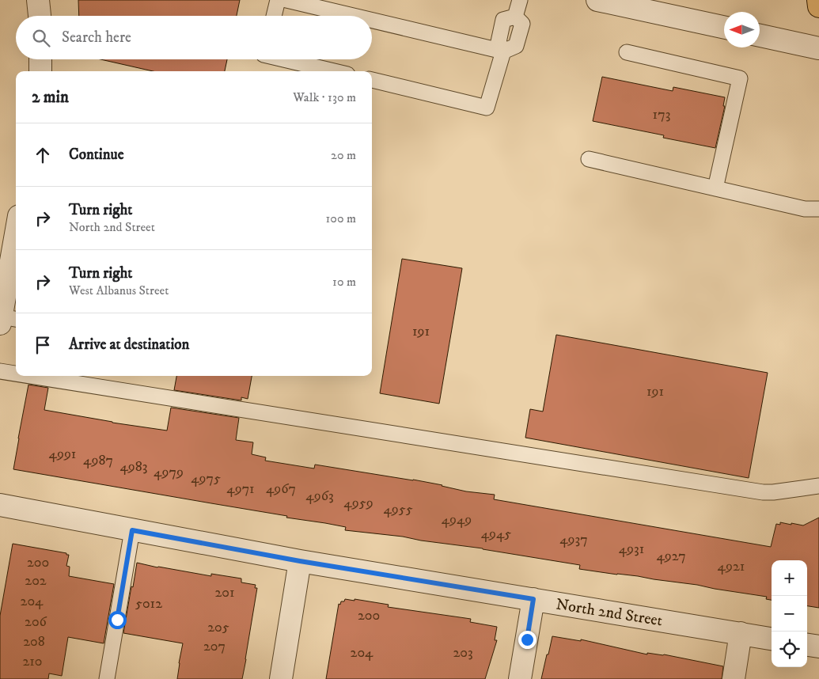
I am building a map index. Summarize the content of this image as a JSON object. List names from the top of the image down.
{
  "streets": {
    "street": ["North 2nd Street"]
  },
  "house_numbers": [
    "173",
    "191",
    "191",
    "4991",
    "4987",
    "4983",
    "4979",
    "4975",
    "4971",
    "4967",
    "4963",
    "4959",
    "4955",
    "4949",
    "4945",
    "4937",
    "4931",
    "4927",
    "200",
    "4921",
    "202",
    "201",
    "204",
    "5012",
    "200",
    "206",
    "205",
    "208",
    "207",
    "204",
    "203",
    "210"
  ],
  "north": "left",
  "page": {
    "search": "Search here",
    "heading": ["2 min", "Walk · 130 m"],
    "list": [
      ["Continue", "20 m"],
      ["Turn right", "North 2nd Street", "100 m"],
      ["Turn right", "West Albanus Street", "10 m"],
      "Arrive at destination"
    ],
    "map_buttons": ["+", "−"]
  }
}
